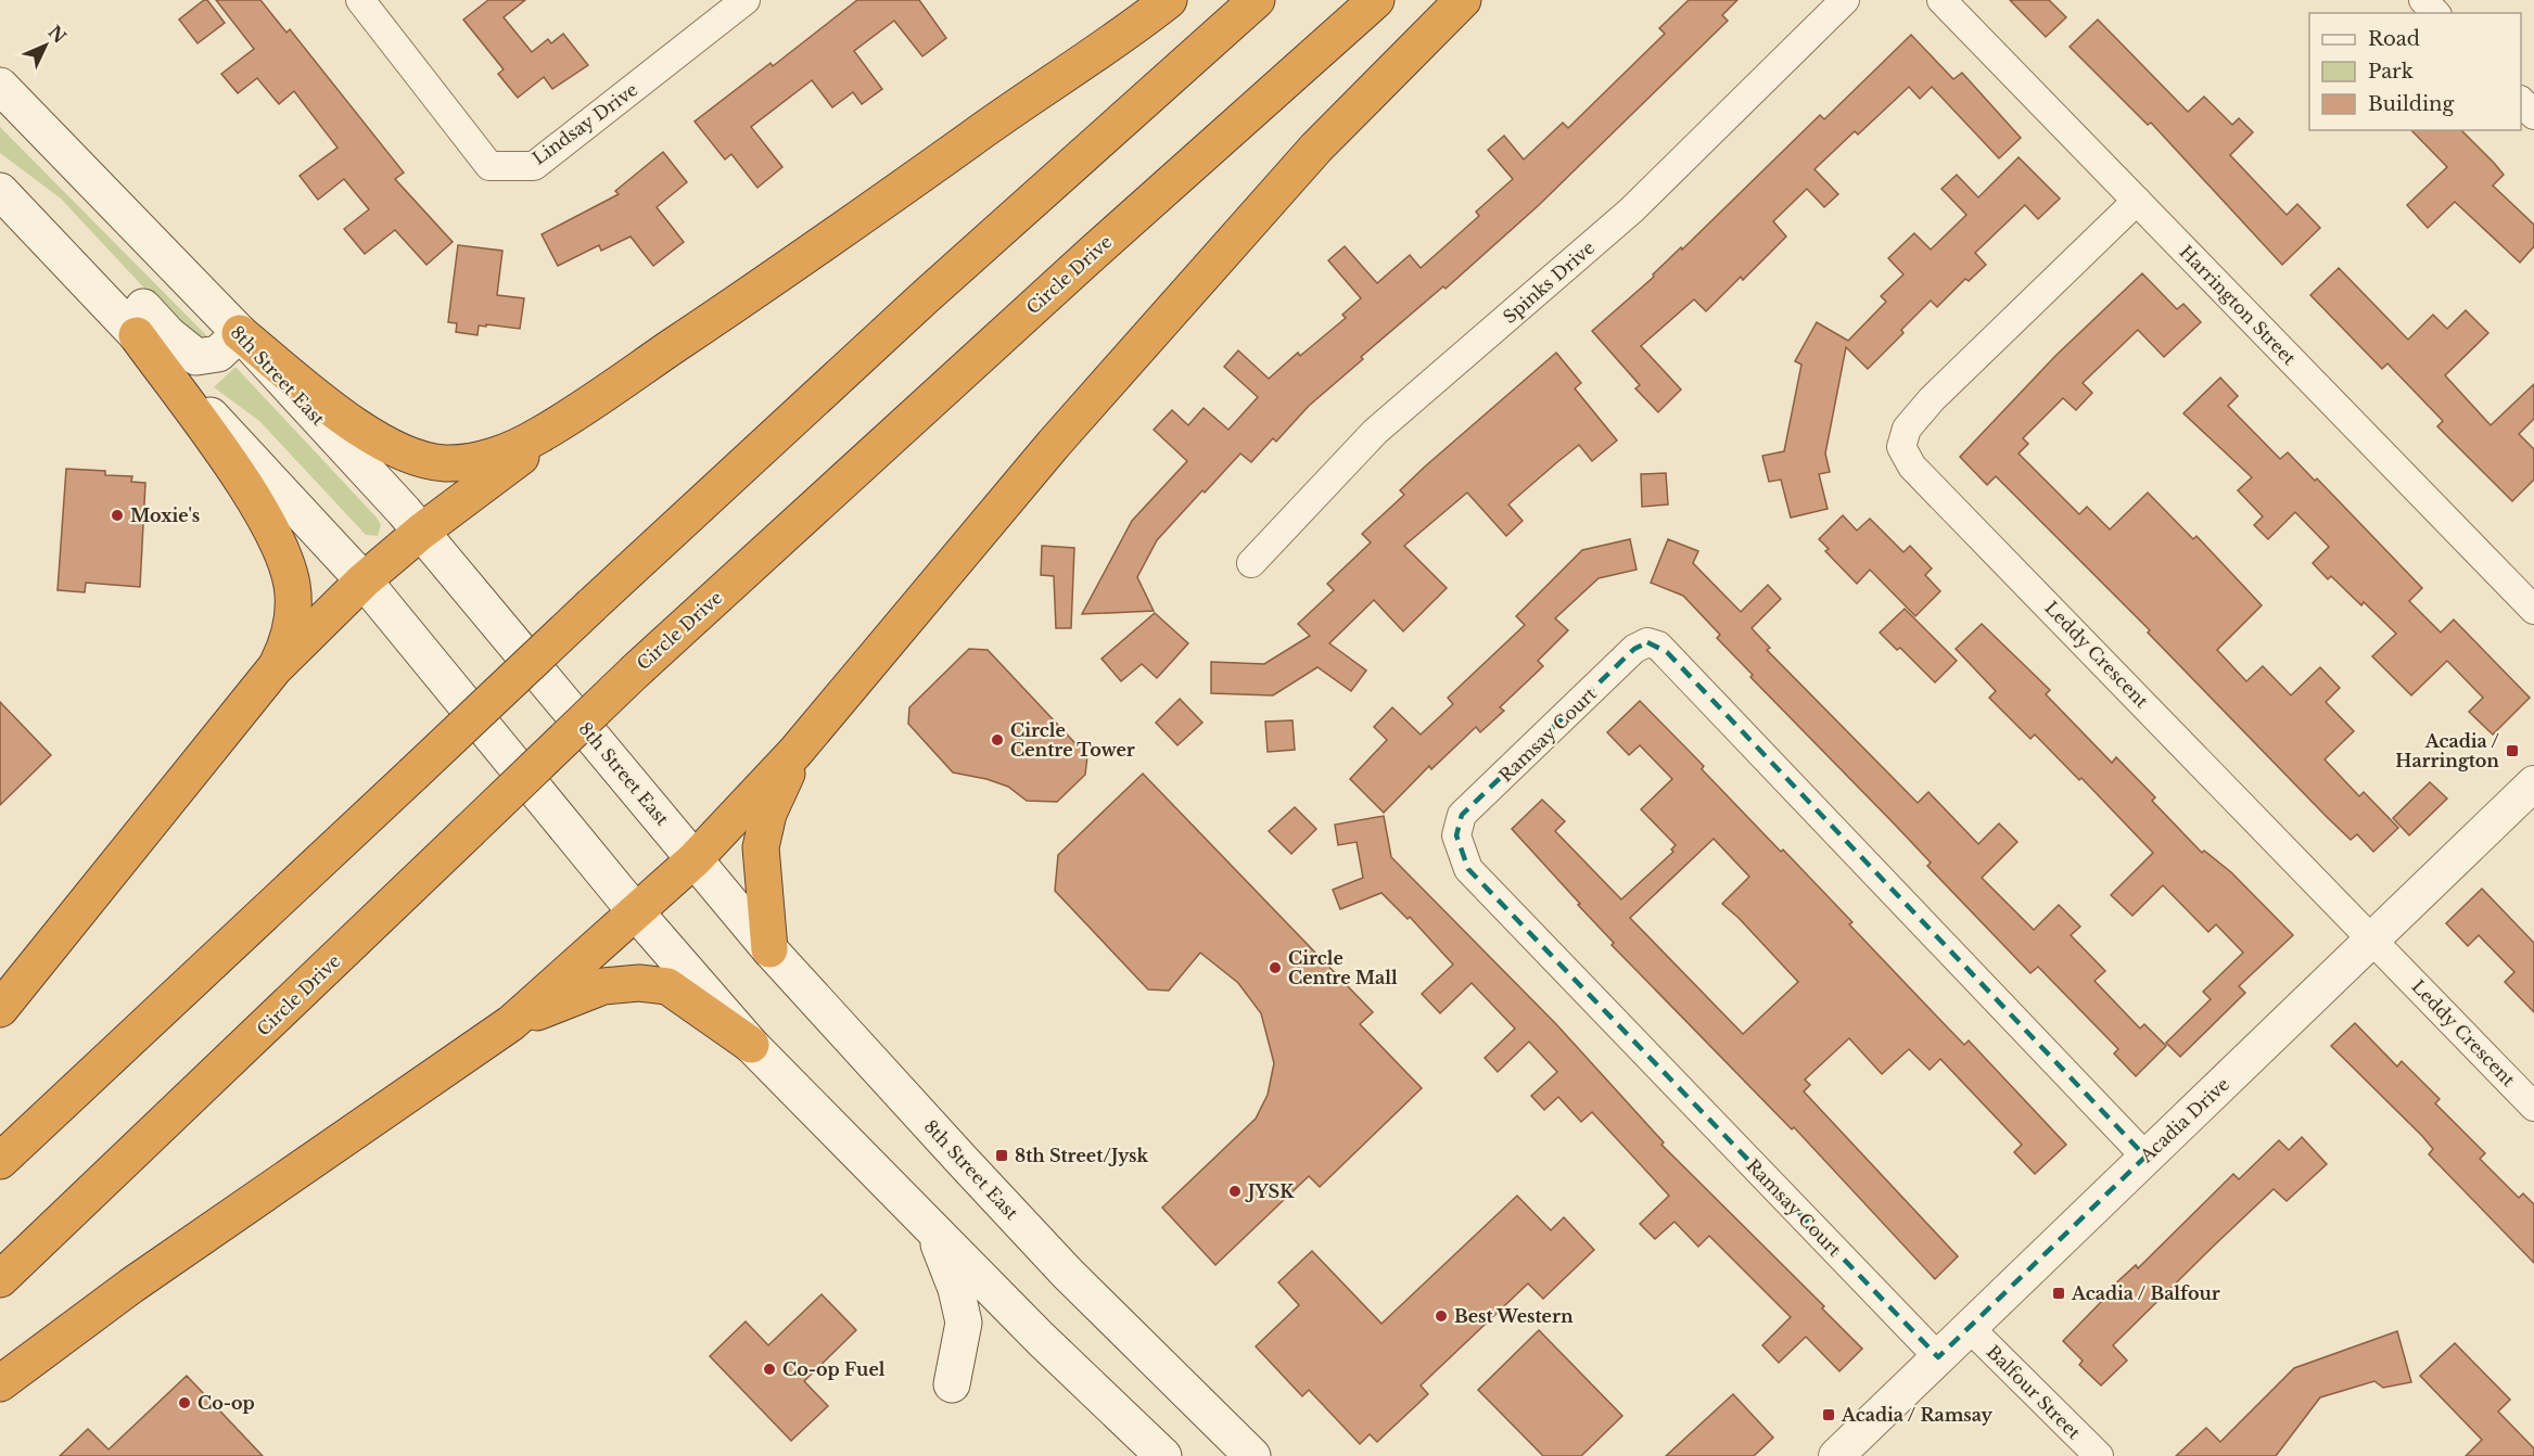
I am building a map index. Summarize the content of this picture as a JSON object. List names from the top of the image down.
{
  "streets": {
    "highway": ["Circle Drive"],
    "main road": ["8th Street East"],
    "street": [
      "Lindsay Drive",
      "Spinks Drive",
      "Harrington Street",
      "Leddy Crescent",
      "Ramsay Court",
      "Acadia Drive",
      "Balfour Street"
    ]
  },
  "crossings": [
    ["Harrington Street", "Leddy Crescent"],
    ["Leddy Crescent", "Acadia Drive"],
    ["Ramsay Court", "Acadia Drive"],
    ["Acadia Drive", "Balfour Street"]
  ],
  "places": {
    "other": [
      "Moxie's",
      "Circle Centre Tower",
      "Circle Centre Mall",
      "JYSK",
      "Best Western",
      "Co-op Fuel",
      "Co-op"
    ],
    "transit": [
      "Acadia / Harrington",
      "8th Street/Jysk",
      "Acadia / Balfour",
      "Acadia / Ramsay"
    ]
  },
  "legend": ["Road", "Park", "Building"],
  "north": "top right"
}
